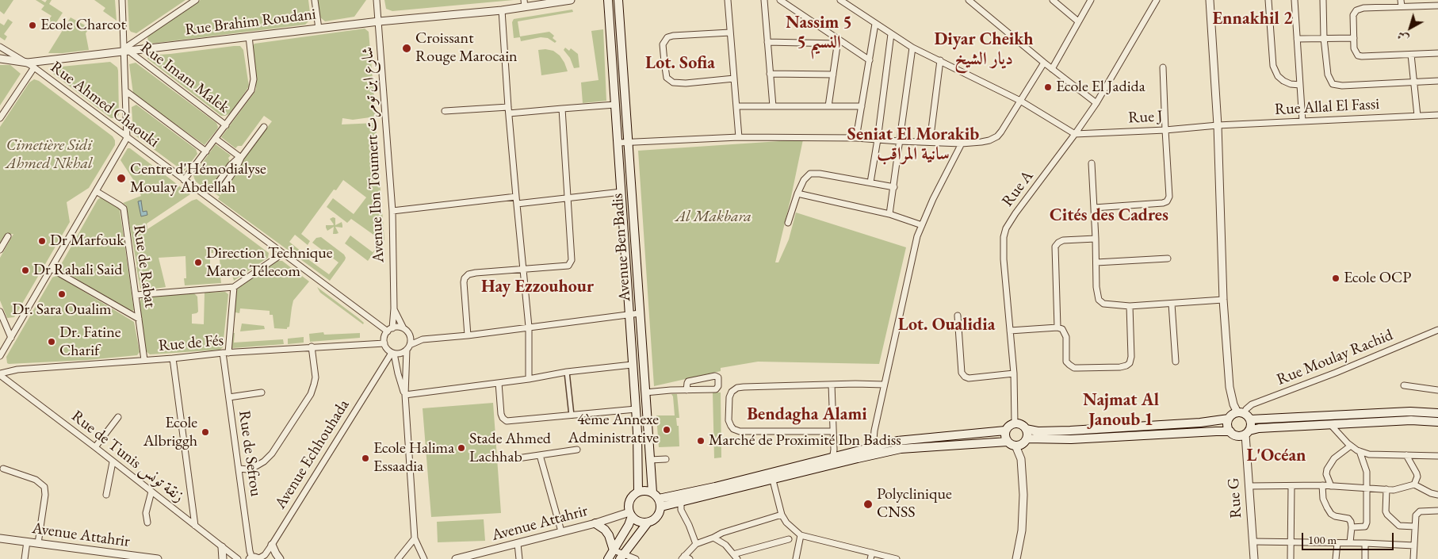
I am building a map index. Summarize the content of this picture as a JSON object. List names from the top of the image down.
{
  "streets": {
    "main road": ["Avenue Ben Badis"],
    "street": [
      "Rue Brahim Roudani",
      "Rue Imam Malek",
      "Rue Ahmed Chaouki",
      "Rue Allal El Fassi",
      "Rue J",
      "Avenue Ibn Toumert شارع ابن تومرت",
      "Rue A",
      "Rue de Rabat",
      "Rue de Fés",
      "Rue Moulay Rachid",
      "Rue de Sefrou",
      "Avenue Echhouhada",
      "Rue de Tunis زنقة تونس",
      "Rue G",
      "Avenue Attahrir"
    ]
  },
  "crossings": [
    ["Rue Brahim Roudani", "Rue Imam Malek"],
    ["Rue Brahim Roudani", "Rue Ahmed Chaouki"],
    ["Rue Brahim Roudani", "Avenue Ibn Toumert شارع ابن تومرت"],
    ["Rue Ahmed Chaouki", "Avenue Ibn Toumert شارع ابن تومرت"],
    ["Rue Ahmed Chaouki", "Rue de Fés"],
    ["Rue Ahmed Chaouki", "Avenue Echhouhada"],
    ["Rue Allal El Fassi", "Rue J"],
    ["Rue J", "Rue A"],
    ["Avenue Ibn Toumert شارع ابن تومرت", "Rue de Fés"],
    ["Avenue Ibn Toumert شارع ابن تومرت", "Avenue Echhouhada"],
    ["Avenue Ben Badis", "Avenue Attahrir"],
    ["Rue de Rabat", "Rue de Fés"],
    ["Rue de Fés", "Rue de Sefrou"],
    ["Rue de Fés", "Avenue Echhouhada"],
    ["Rue de Fés", "Rue de Tunis زنقة تونس"],
    ["Rue Moulay Rachid", "Rue G"],
    ["Rue de Sefrou", "Avenue Echhouhada"]
  ],
  "districts": [
    "Ennakhil 2",
    "Nassim 5 النسيم 5",
    "Diyar Cheikh ديار الشيخ",
    "Lot. Sofia",
    "Seniat El Morakib سانية المراقب",
    "Cités des Cadres",
    "Hay Ezzouhour",
    "Lot. Oualidia",
    "Najmat Al Janoub 1",
    "Bendagha Alami",
    "L'Océan"
  ],
  "parks": ["Cimetière Sidi Ahmed Nkhal", "Al Makbara"],
  "places": [
    "Ecole Charcot",
    "Croissant Rouge Marocain",
    "Ecole El Jadida",
    "Centre d'Hémodialyse Moulay Abdellah",
    "Dr Marfouk",
    "Direction Technique Maroc Télecom",
    "Dr Rahali Said",
    "Ecole OCP",
    "Dr. Sara Oualim",
    "Dr. Fatine Charif",
    "4ème Annexe Administrative",
    "Ecole Albriggh",
    "Marché de Proximité Ibn Badiss",
    "Stade Ahmed Lachhab",
    "Ecole Halima Essaadia",
    "Polyclinique CNSS"
  ],
  "scale_bar": "100 m",
  "north": "bottom left"
}
